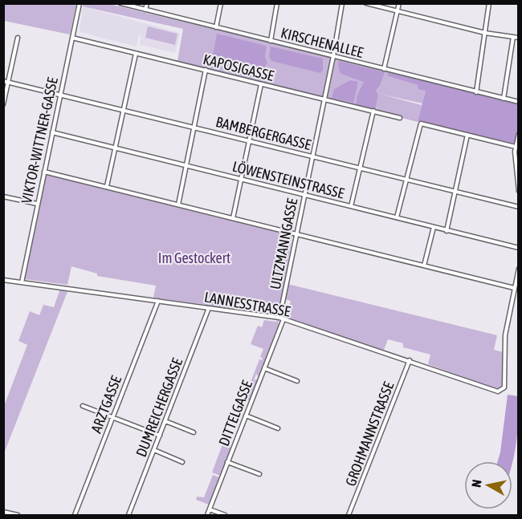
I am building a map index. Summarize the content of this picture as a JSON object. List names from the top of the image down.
{
  "streets": {
    "street": [
      "KIRSCHENALLEE",
      "KAPOSIGASSE",
      "BAMBERGERGASSE",
      "VIKTOR-WITTNER-GASSE",
      "LÖWENSTEINSTRASSE",
      "ULTZMANNGASSE",
      "LANNESSTRASSE",
      "ARZTGASSE",
      "DUMREICHERGASSE",
      "DITTELGASSE",
      "GROHMANNSTRASSE"
    ]
  },
  "crossings": [
    ["KIRSCHENALLEE", "ULTZMANNGASSE"],
    ["KAPOSIGASSE", "VIKTOR-WITTNER-GASSE"],
    ["KAPOSIGASSE", "ULTZMANNGASSE"],
    ["BAMBERGERGASSE", "VIKTOR-WITTNER-GASSE"],
    ["BAMBERGERGASSE", "ULTZMANNGASSE"],
    ["VIKTOR-WITTNER-GASSE", "LÖWENSTEINSTRASSE"],
    ["VIKTOR-WITTNER-GASSE", "LANNESSTRASSE"],
    ["LÖWENSTEINSTRASSE", "ULTZMANNGASSE"],
    ["ULTZMANNGASSE", "LANNESSTRASSE"],
    ["ULTZMANNGASSE", "DITTELGASSE"],
    ["LANNESSTRASSE", "ARZTGASSE"],
    ["LANNESSTRASSE", "DUMREICHERGASSE"],
    ["LANNESSTRASSE", "DITTELGASSE"],
    ["LANNESSTRASSE", "GROHMANNSTRASSE"]
  ],
  "parks": ["Im Gestockert"],
  "north": "left"
}
